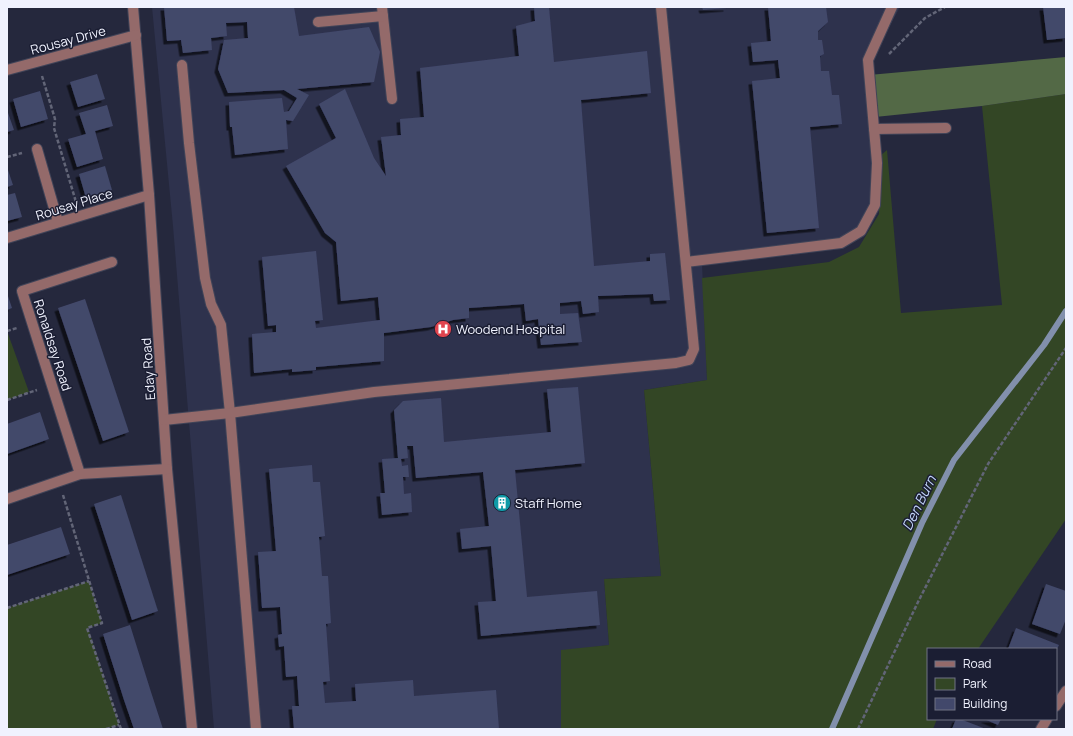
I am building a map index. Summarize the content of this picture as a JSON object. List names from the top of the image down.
{
  "streets": {
    "street": [
      "Rousay Drive",
      "Rousay Place",
      "Ronaldsay Road",
      "Eday Road"
    ]
  },
  "crossings": [
    ["Rousay Drive", "Eday Road"],
    ["Rousay Place", "Eday Road"]
  ],
  "water": ["Den Burn"],
  "places": {
    "hospital": ["Woodend Hospital"],
    "building": ["Staff Home"]
  },
  "legend": ["Road", "Park", "Building"]
}
